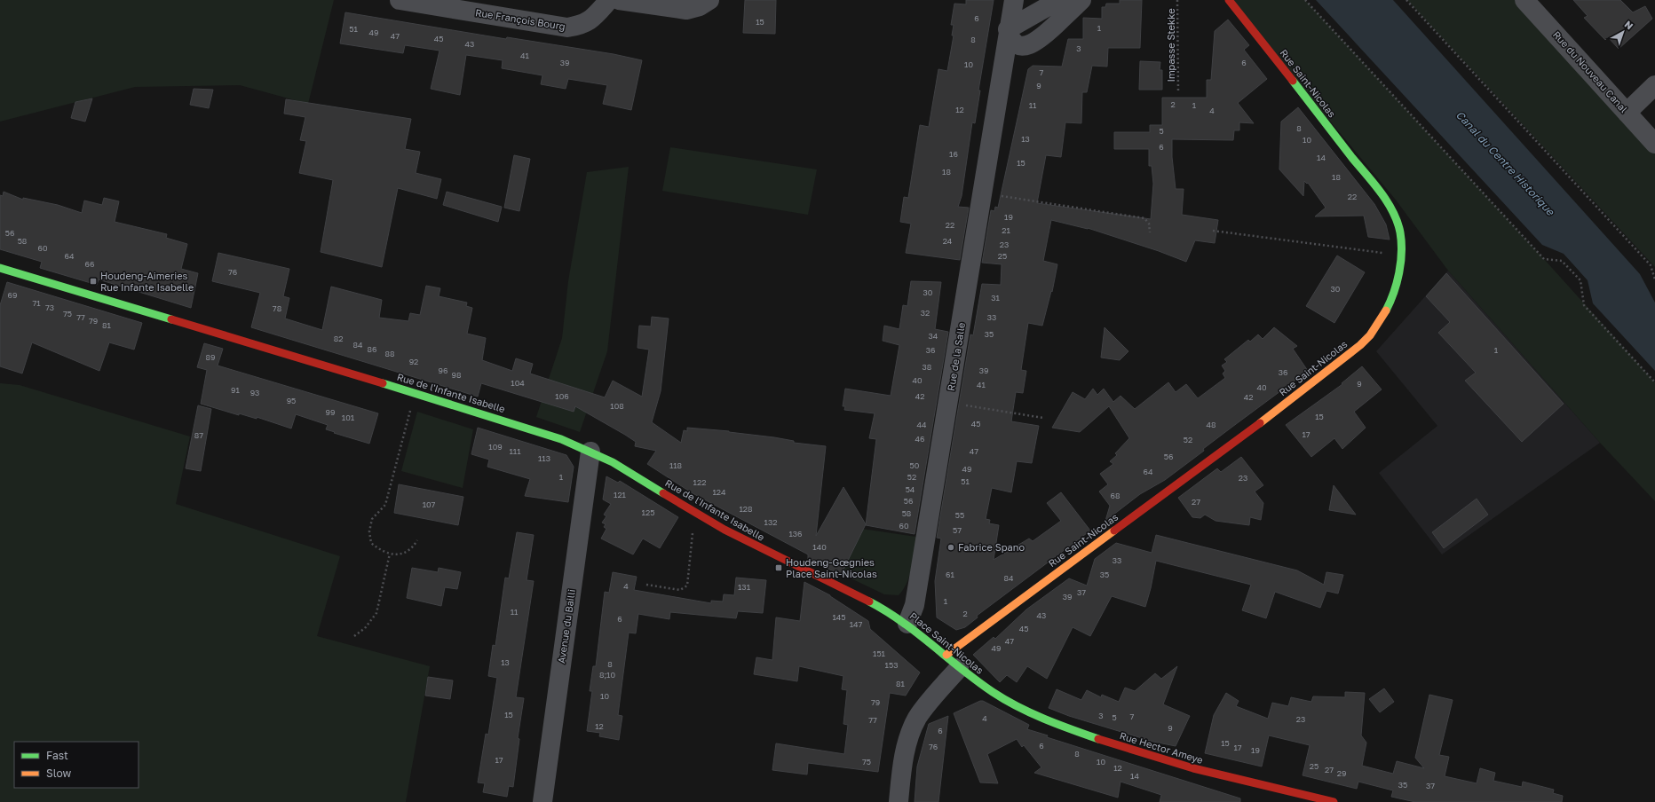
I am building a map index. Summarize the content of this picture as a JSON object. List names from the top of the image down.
{
  "streets": {
    "street": [
      "Rue François Bourg",
      "Rue du Nouveau Canal",
      "Rue Saint-Nicolas",
      "Rue de la Salle",
      "Rue de l'Infante Isabelle",
      "Avenue du Bailli",
      "Place Saint-Nicolas",
      "Rue Hector Ameye"
    ],
    "path": ["Impasse Stekke"]
  },
  "crossings": [
    ["Rue Saint-Nicolas", "Place Saint-Nicolas"],
    ["Rue de la Salle", "Place Saint-Nicolas"],
    ["Rue de l'Infante Isabelle", "Avenue du Bailli"],
    ["Rue de l'Infante Isabelle", "Place Saint-Nicolas"],
    ["Place Saint-Nicolas", "Rue Hector Ameye"]
  ],
  "water": ["Canal du Centre Historique"],
  "places": {
    "transit": ["Houdeng-Aimeries Rue Infante Isabelle", "Houdeng-Gœgnies Place Saint-Nicolas"],
    "other": ["Fabrice Spano"]
  },
  "house_numbers": [
    "6",
    "15",
    "1",
    "51",
    "49",
    "47",
    "45",
    "8",
    "43",
    "3",
    "41",
    "39",
    "6",
    "10",
    "7",
    "9",
    "2",
    "11",
    "1",
    "12",
    "4",
    "8",
    "5",
    "13",
    "10",
    "6",
    "16",
    "14",
    "15",
    "18",
    "18",
    "22",
    "19",
    "22",
    "21",
    "56",
    "58",
    "24",
    "23",
    "60",
    "64",
    "25",
    "66",
    "76",
    "30",
    "30",
    "69",
    "31",
    "71",
    "73",
    "78",
    "32",
    "75",
    "77",
    "33",
    "79",
    "81",
    "35",
    "34",
    "82",
    "84",
    "86",
    "36",
    "1",
    "88",
    "89",
    "92",
    "38",
    "96",
    "39",
    "36",
    "98",
    "40",
    "104",
    "9",
    "41",
    "40",
    "91",
    "93",
    "106",
    "42",
    "42",
    "95",
    "108",
    "99",
    "15",
    "101",
    "45",
    "44",
    "48",
    "17",
    "87",
    "46",
    "52",
    "109",
    "111",
    "47",
    "56",
    "113",
    "118",
    "50",
    "49",
    "64",
    "1",
    "52",
    "23",
    "51",
    "122",
    "54",
    "124",
    "121",
    "68",
    "56",
    "27",
    "107",
    "128",
    "125",
    "58",
    "55",
    "132",
    "60",
    "57",
    "136",
    "140",
    "33",
    "61",
    "35",
    "84",
    "4",
    "131",
    "37",
    "39",
    "1",
    "11",
    "2",
    "43",
    "145",
    "6",
    "147",
    "45",
    "47",
    "49",
    "151",
    "13",
    "8",
    "153",
    "8;10",
    "81",
    "10",
    "79",
    "15",
    "3",
    "7",
    "5",
    "4",
    "23",
    "77",
    "12",
    "9",
    "6",
    "15",
    "6",
    "76",
    "17",
    "19",
    "8",
    "17",
    "75",
    "10",
    "25",
    "12",
    "27",
    "29",
    "14",
    "35",
    "37"
  ],
  "legend": ["Fast", "Slow"],
  "north": "top right"
}
